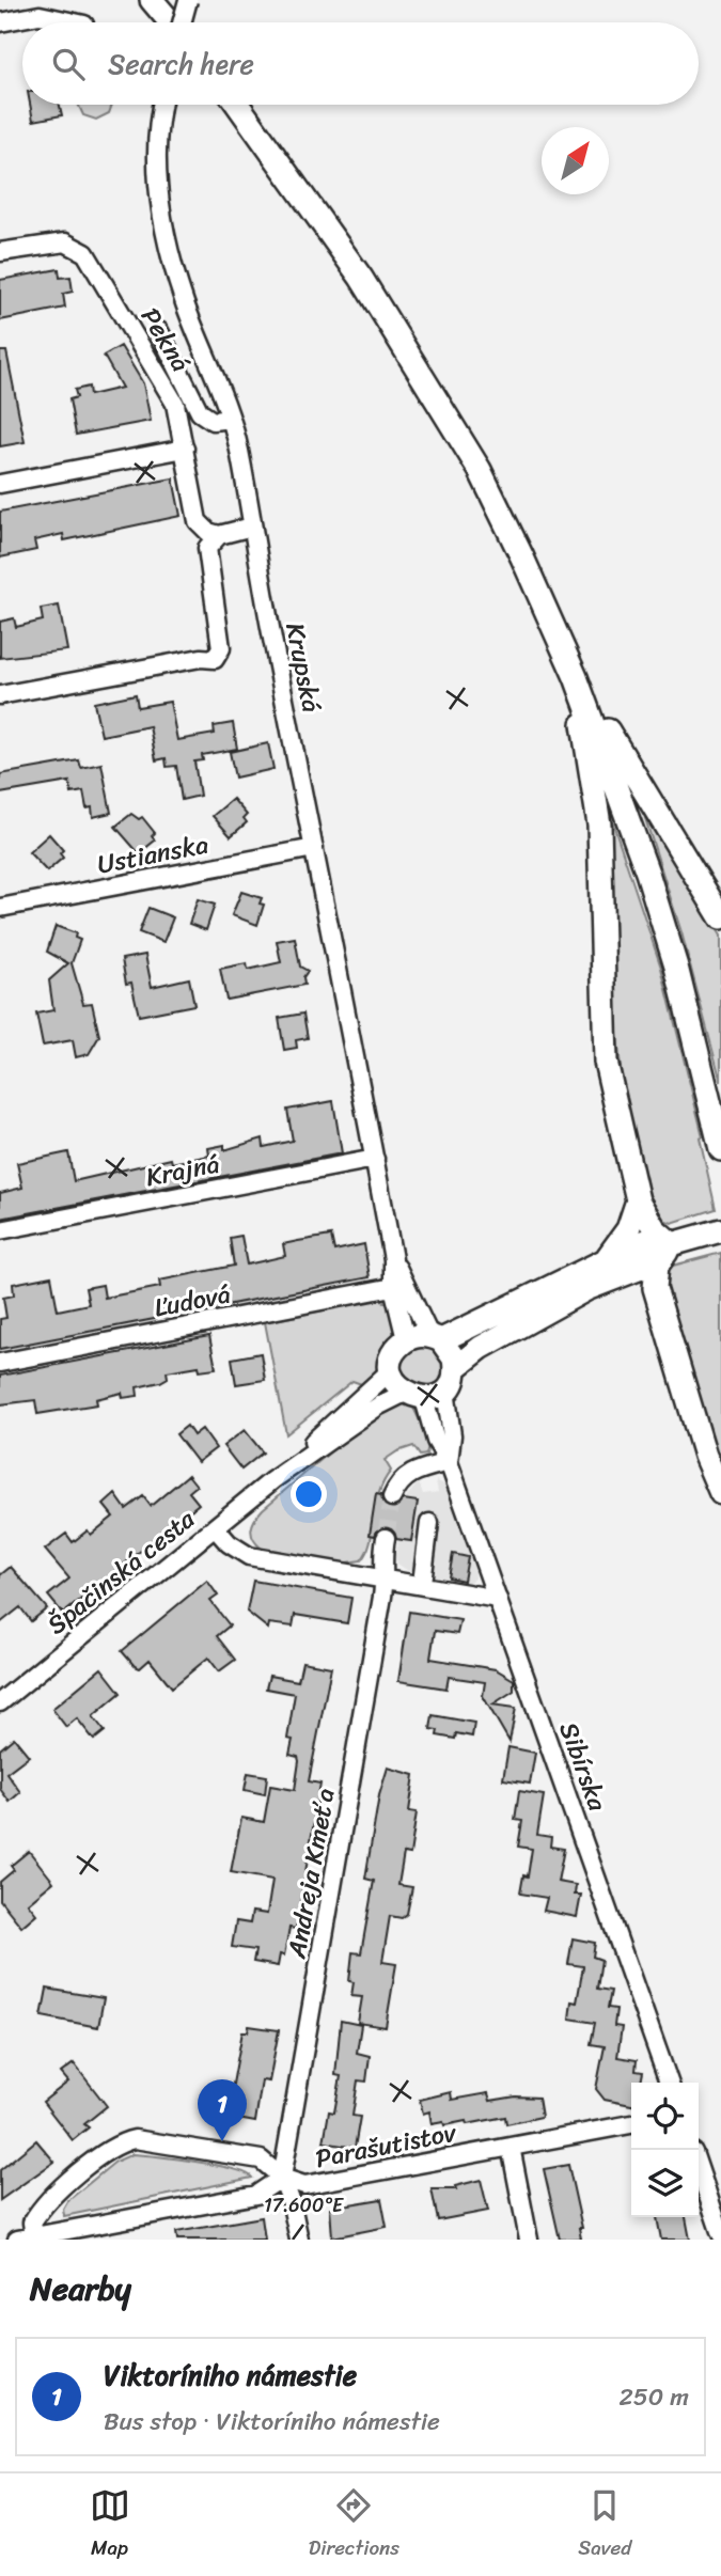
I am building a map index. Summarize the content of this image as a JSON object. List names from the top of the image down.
{
  "streets": {
    "street": [
      "Pekná",
      "Krupská",
      "Ustianska",
      "Krajná",
      "Ľudová",
      "Špačinská cesta",
      "Sibírska",
      "Andreja Kmeťa",
      "Parašutistov"
    ]
  },
  "crossings": [
    ["Krupská", "Ustianska"],
    ["Krupská", "Krajná"],
    ["Krupská", "Ľudová"],
    ["Krupská", "Špačinská cesta"],
    ["Krupská", "Sibírska"],
    ["Špačinská cesta", "Sibírska"],
    ["Andreja Kmeťa", "Parašutistov"]
  ],
  "north": "top right",
  "page": {
    "search": "Search here",
    "pins": "1",
    "heading": "Nearby",
    "list": [
      {
        "mark": "1",
        "name": "Viktoríniho námestie",
        "note": "Bus stop · Viktoríniho námestie",
        "value": "250 m"
      }
    ],
    "nav": ["Map", "Directions", "Saved"]
  },
  "coordinates": ["17.600°E"]
}
